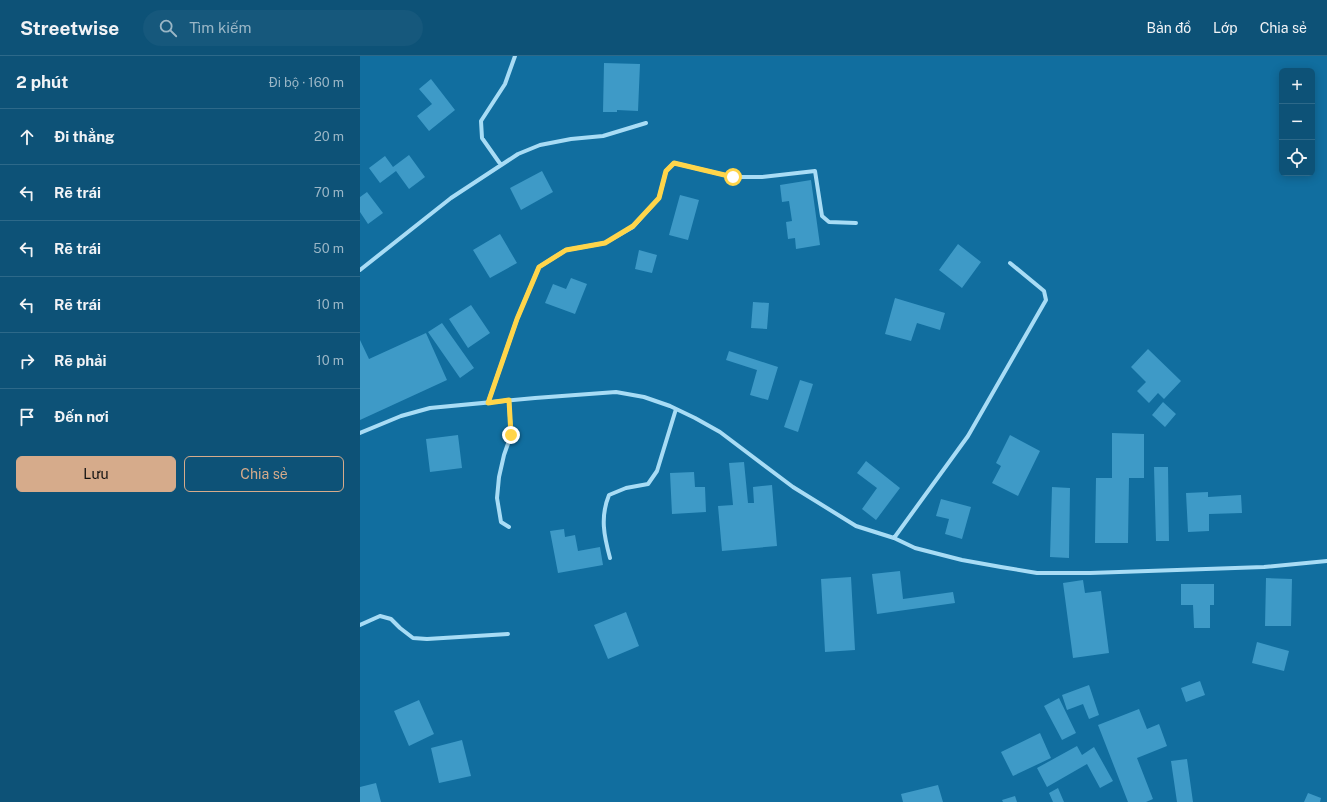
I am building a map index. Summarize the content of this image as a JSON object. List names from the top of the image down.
{
  "page": {
    "header": "Streetwise",
    "search": "Tìm kiếm",
    "nav": ["Bản đồ", "Lớp", "Chia sẻ"],
    "heading": ["2 phút", "Đi bộ · 160 m"],
    "map_buttons": ["+", "−"],
    "list": [
      ["Đi thẳng", "20 m"],
      ["Rẽ trái", "70 m"],
      ["Rẽ trái", "50 m"],
      ["Rẽ trái", "10 m"],
      ["Rẽ phải", "10 m"],
      "Đến nơi"
    ],
    "buttons": ["Lưu", "Chia sẻ"]
  }
}
